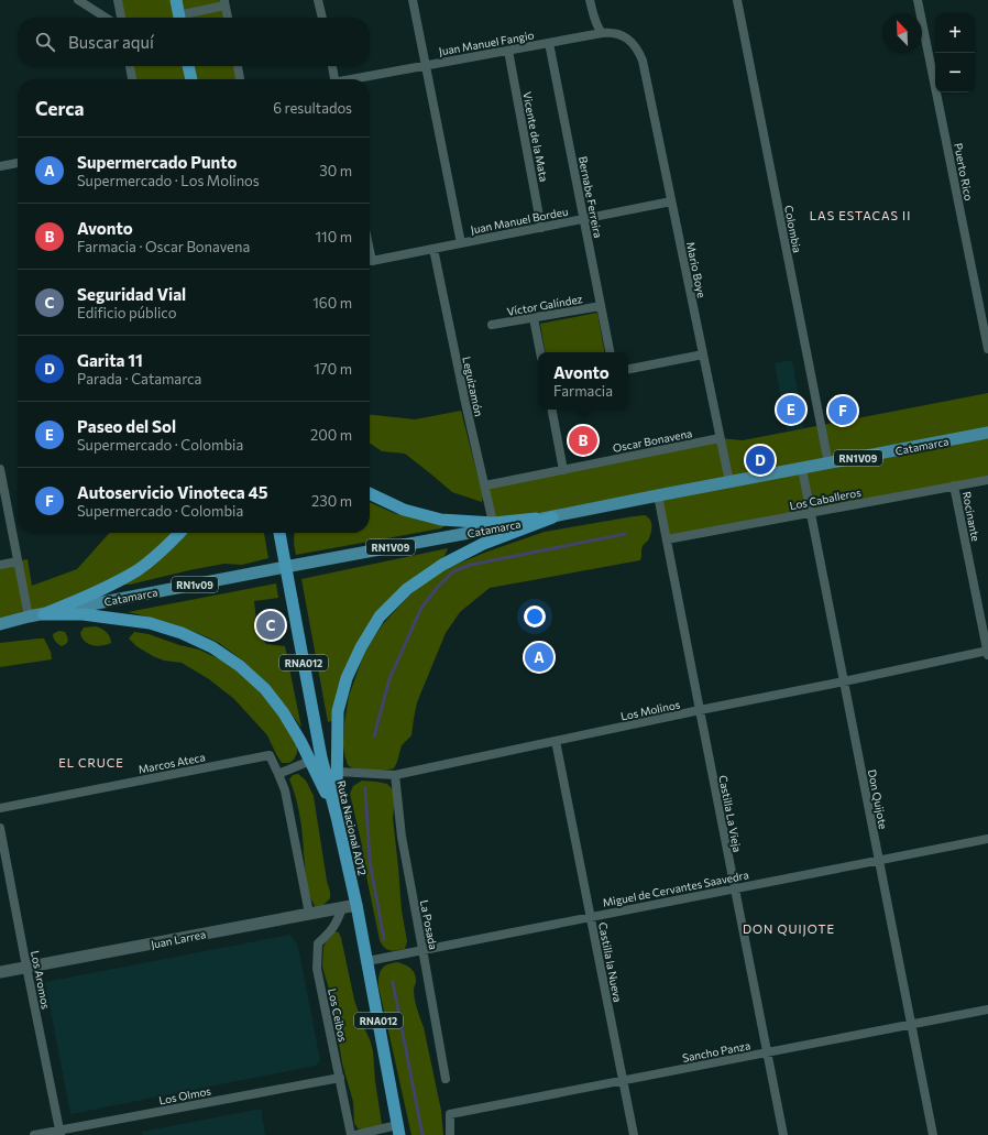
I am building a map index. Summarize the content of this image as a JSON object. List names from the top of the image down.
{
  "streets": {
    "highway": ["RNA012", "Ruta Nacional A012"],
    "main road": ["Catamarca", "RN1V09", "RN1v09"],
    "street": [
      "Juan Manuel Fangio",
      "Vicente de la Mata",
      "Puerto Rico",
      "Bernabe Ferreira",
      "Juan Manuel Bordeu",
      "Colombia",
      "Mario Boye",
      "Víctor Galíndez",
      "Leguizamón",
      "Oscar Bonavena",
      "Los Caballeros",
      "Rocinante",
      "Los Molinos",
      "Marcos Ateca",
      "Don Quijote",
      "Castilla La Vieja",
      "Miguel de Cervantes Saavedra",
      "La Posada",
      "Juan Larrea",
      "Castilla la Nueva",
      "Los Aromos",
      "Los Ceibos",
      "Sancho Panza",
      "Los Olmos"
    ]
  },
  "crossings": [
    ["Juan Manuel Fangio", "Vicente de la Mata"],
    ["Juan Manuel Fangio", "Bernabe Ferreira"],
    ["Juan Manuel Fangio", "Mario Boye"],
    ["Vicente de la Mata", "Juan Manuel Bordeu"],
    ["Bernabe Ferreira", "Juan Manuel Bordeu"],
    ["Bernabe Ferreira", "Víctor Galíndez"],
    ["Juan Manuel Bordeu", "Mario Boye"],
    ["Juan Manuel Bordeu", "Leguizamón"],
    ["Colombia", "Catamarca"],
    ["Mario Boye", "Oscar Bonavena"],
    ["Mario Boye", "Catamarca"],
    ["Leguizamón", "Oscar Bonavena"],
    ["Leguizamón", "Catamarca"],
    ["Catamarca", "Don Quijote"],
    ["Catamarca", "Castilla La Vieja"],
    ["Catamarca", "Ruta Nacional A012"],
    ["Los Caballeros", "Rocinante"],
    ["Los Caballeros", "Don Quijote"],
    ["Los Caballeros", "Castilla La Vieja"],
    ["Rocinante", "Los Molinos"],
    ["Los Molinos", "Don Quijote"],
    ["Los Molinos", "Castilla La Vieja"],
    ["Los Molinos", "Ruta Nacional A012"],
    ["Los Molinos", "La Posada"],
    ["Los Molinos", "Castilla la Nueva"],
    ["Don Quijote", "Miguel de Cervantes Saavedra"],
    ["Don Quijote", "Sancho Panza"],
    ["Castilla La Vieja", "Miguel de Cervantes Saavedra"],
    ["Castilla La Vieja", "Sancho Panza"],
    ["Ruta Nacional A012", "Miguel de Cervantes Saavedra"],
    ["Ruta Nacional A012", "Juan Larrea"],
    ["Miguel de Cervantes Saavedra", "La Posada"],
    ["Miguel de Cervantes Saavedra", "Castilla la Nueva"],
    ["Juan Larrea", "Los Aromos"],
    ["Juan Larrea", "Los Ceibos"],
    ["Castilla la Nueva", "Sancho Panza"],
    ["Los Aromos", "Los Olmos"],
    ["Los Ceibos", "Los Olmos"]
  ],
  "districts": ["LAS ESTACAS II", "EL CRUCE", "DON QUIJOTE"],
  "north": "top left",
  "page": {
    "map_buttons": ["+", "−"],
    "search": "Buscar aquí",
    "heading": ["Cerca", "6 resultados"],
    "list": [
      {
        "mark": "A",
        "name": "Supermercado Punto",
        "note": "Supermercado · Los Molinos",
        "value": "30 m"
      },
      {
        "mark": "B",
        "name": "Avonto",
        "note": "Farmacia · Oscar Bonavena",
        "value": "110 m"
      },
      {
        "mark": "C",
        "name": "Seguridad Vial",
        "note": "Edificio público",
        "value": "160 m"
      },
      {
        "mark": "D",
        "name": "Garita 11",
        "note": "Parada · Catamarca",
        "value": "170 m"
      },
      {
        "mark": "E",
        "name": "Paseo del Sol",
        "note": "Supermercado · Colombia",
        "value": "200 m"
      },
      {
        "mark": "F",
        "name": "Autoservicio Vinoteca 45",
        "note": "Supermercado · Colombia",
        "value": "230 m"
      }
    ],
    "popup": ["Avonto", "Farmacia"],
    "pins": [
      "E",
      "F",
      "B",
      "D",
      "C",
      "A"
    ]
  }
}
